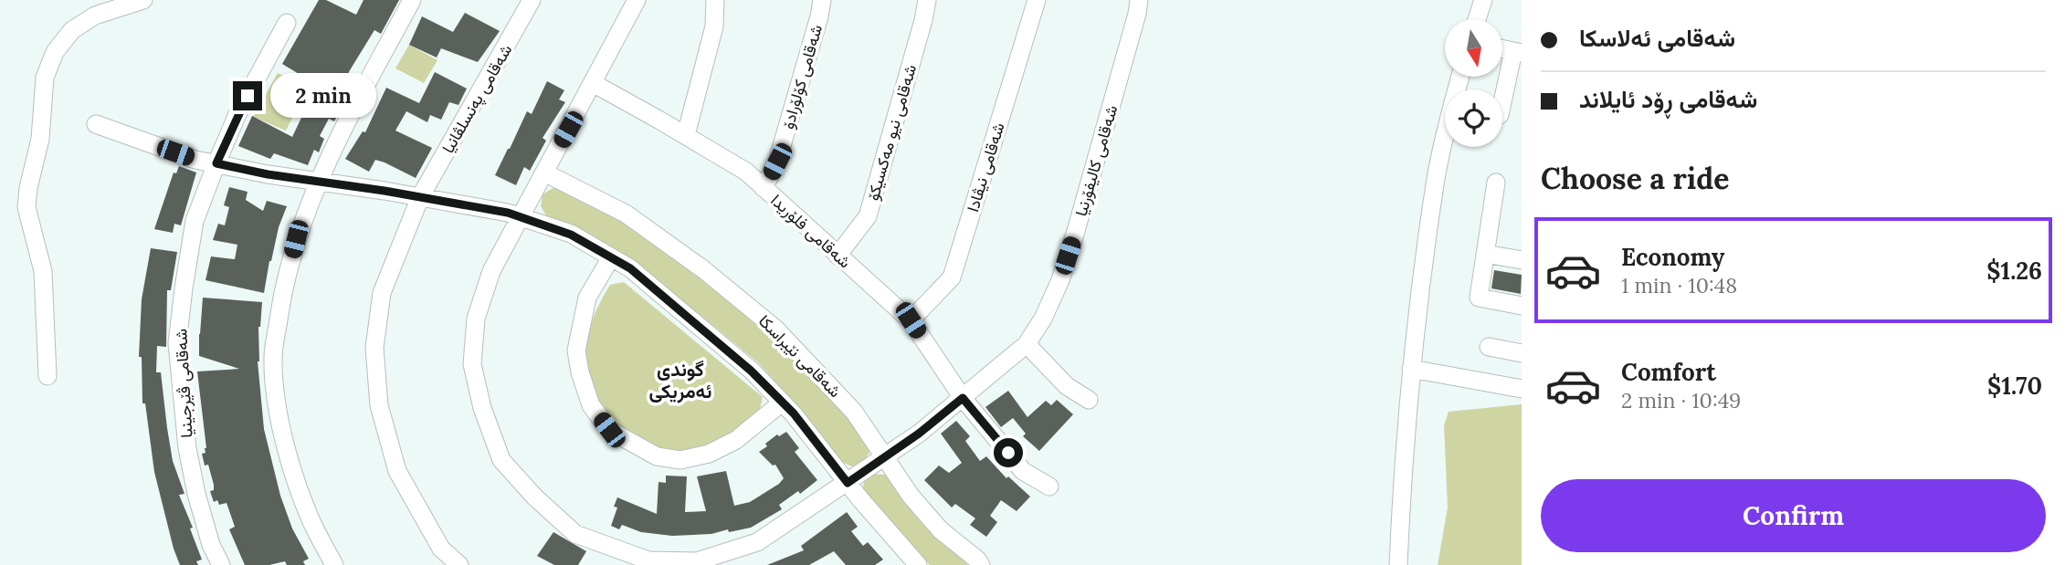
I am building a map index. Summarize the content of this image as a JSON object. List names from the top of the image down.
{
  "streets": {
    "street": [
      "شەقامی کۆلۆرادۆ",
      "شەقامی پەنسلڤانیا",
      "شەقامی نیو مەکسیکۆ",
      "شەقامی کالیفۆرنیا",
      "شەقامی نیڤادا",
      "شەقامی فلۆریدا",
      "شەقامی نێبراسکا",
      "شەقامی ڤێرجینیا"
    ]
  },
  "crossings": [
    ["شەقامی کۆلۆرادۆ", "شەقامی فلۆریدا"],
    ["شەقامی نیو مەکسیکۆ", "شەقامی فلۆریدا"],
    ["شەقامی کالیفۆرنیا", "شەقامی فلۆریدا"],
    ["شەقامی کالیفۆرنیا", "شەقامی نێبراسکا"],
    ["شەقامی نیڤادا", "شەقامی فلۆریدا"]
  ],
  "districts": ["گوندی ئەمریکی"],
  "north": "bottom",
  "page": {
    "banner": ["شەقامی ئەلاسکا", "شەقامی ڕۆد ئایلاند"],
    "bubble": "2 min",
    "heading": "Choose a ride",
    "list": [
      {
        "name": "Economy",
        "note": "1 min · 10:48",
        "value": "$1.26"
      },
      {
        "name": "Comfort",
        "note": "2 min · 10:49",
        "value": "$1.70"
      }
    ],
    "buttons": "Confirm"
  }
}
